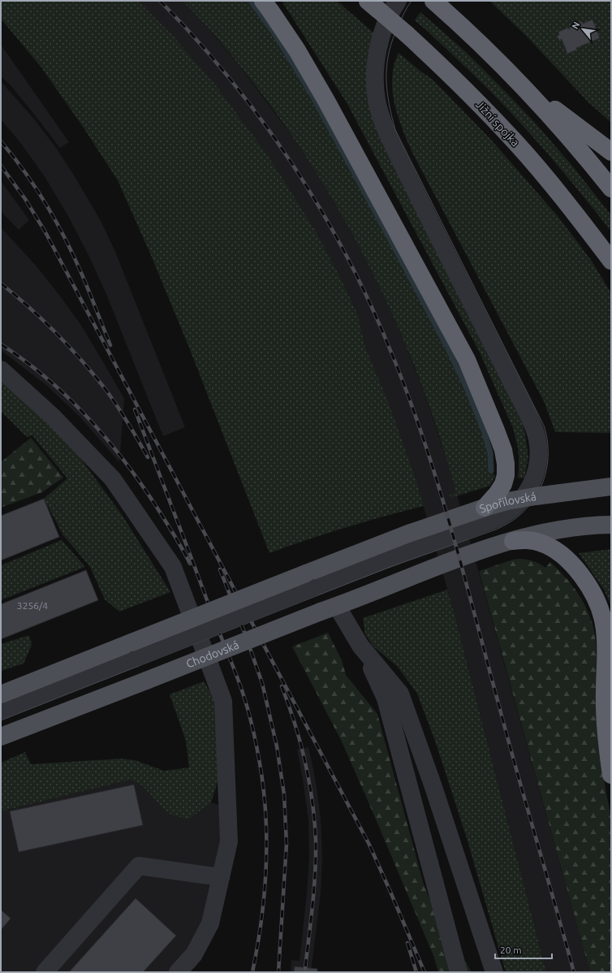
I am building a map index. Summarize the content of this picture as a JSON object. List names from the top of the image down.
{
  "streets": {
    "highway": ["Jižní spojka"],
    "main road": ["Spořilovská", "Chodovská"]
  },
  "house_numbers": ["3256/4"],
  "scale_bar": "20 m",
  "north": "top left"
}
